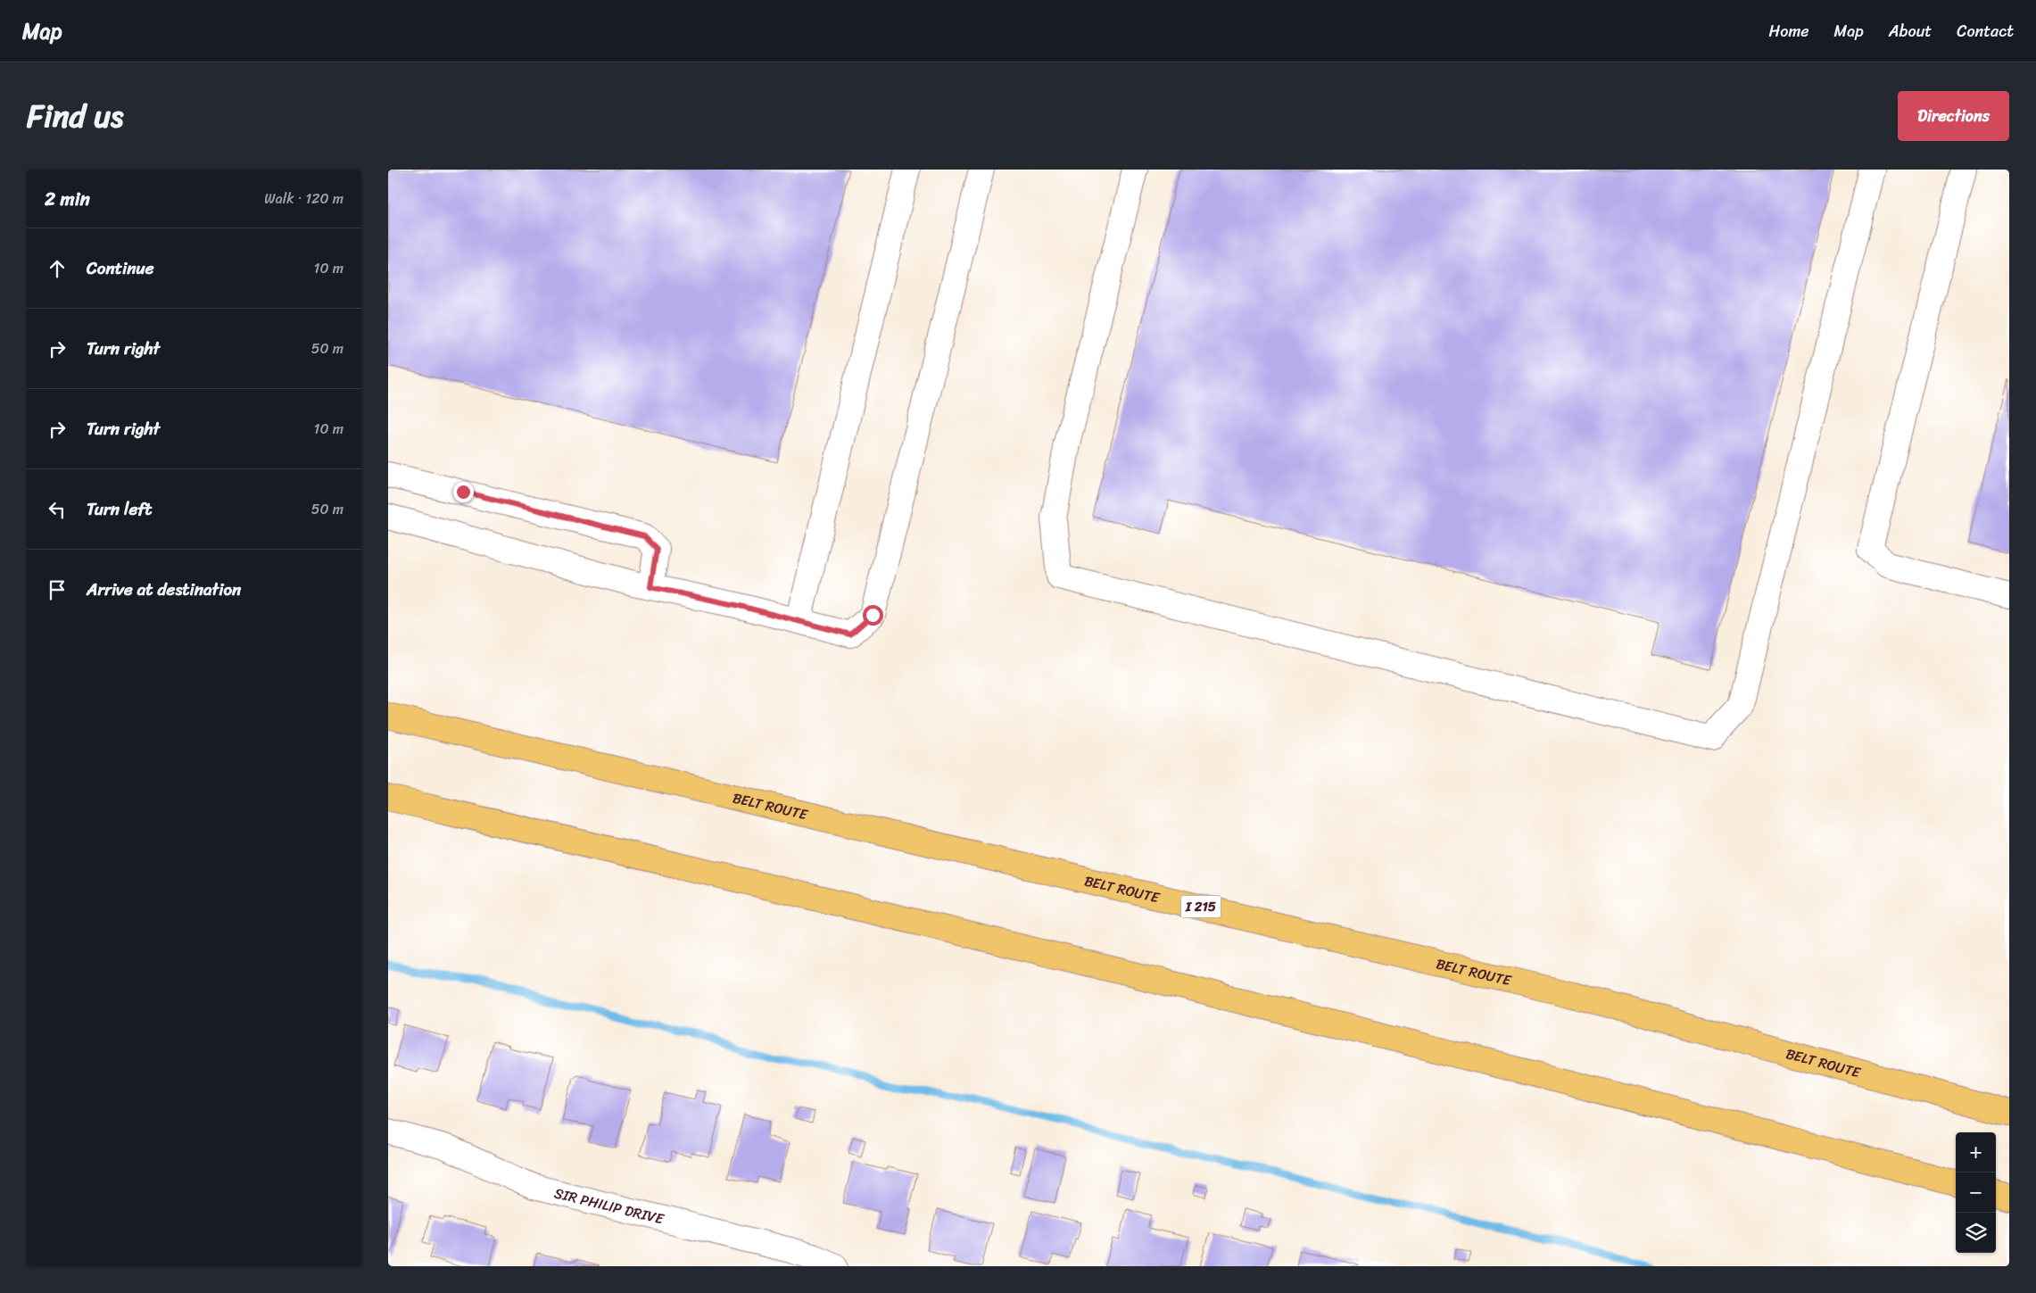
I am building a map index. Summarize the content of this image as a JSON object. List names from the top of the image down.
{
  "streets": {
    "highway": ["BELT ROUTE", "I 215"],
    "street": ["SIR PHILIP DRIVE"]
  },
  "page": {
    "header": "Map",
    "nav": [
      "Home",
      "Map",
      "About",
      "Contact"
    ],
    "title": "Find us",
    "buttons": "Directions",
    "heading": ["2 min", "Walk · 120 m"],
    "list": [
      ["Continue", "10 m"],
      ["Turn right", "50 m"],
      ["Turn right", "10 m"],
      ["Turn left", "50 m"],
      "Arrive at destination"
    ],
    "map_buttons": ["+", "−"]
  }
}
